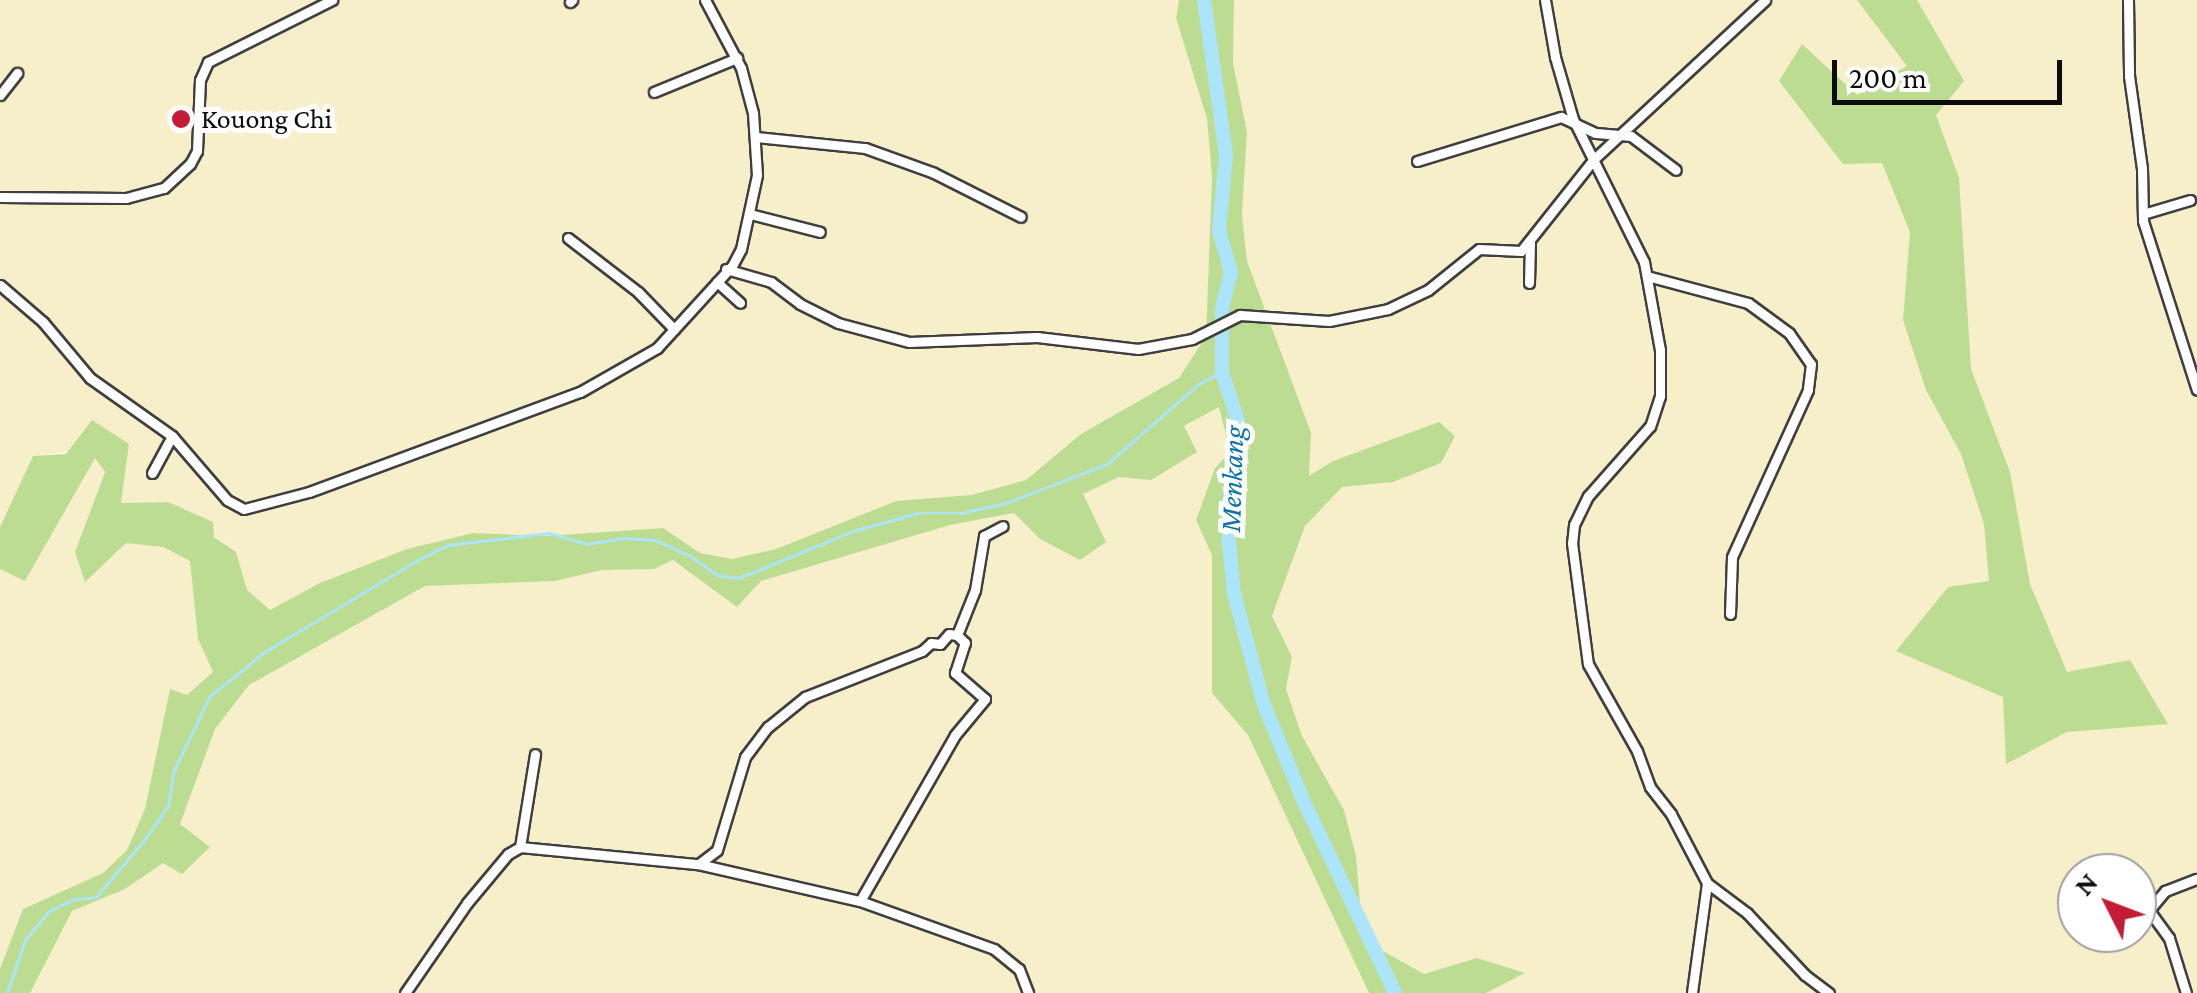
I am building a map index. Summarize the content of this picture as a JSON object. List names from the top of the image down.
{
  "water": ["Menkang"],
  "places": ["Kouong Chi"],
  "scale_bar": "200 m",
  "north": "top left"
}
